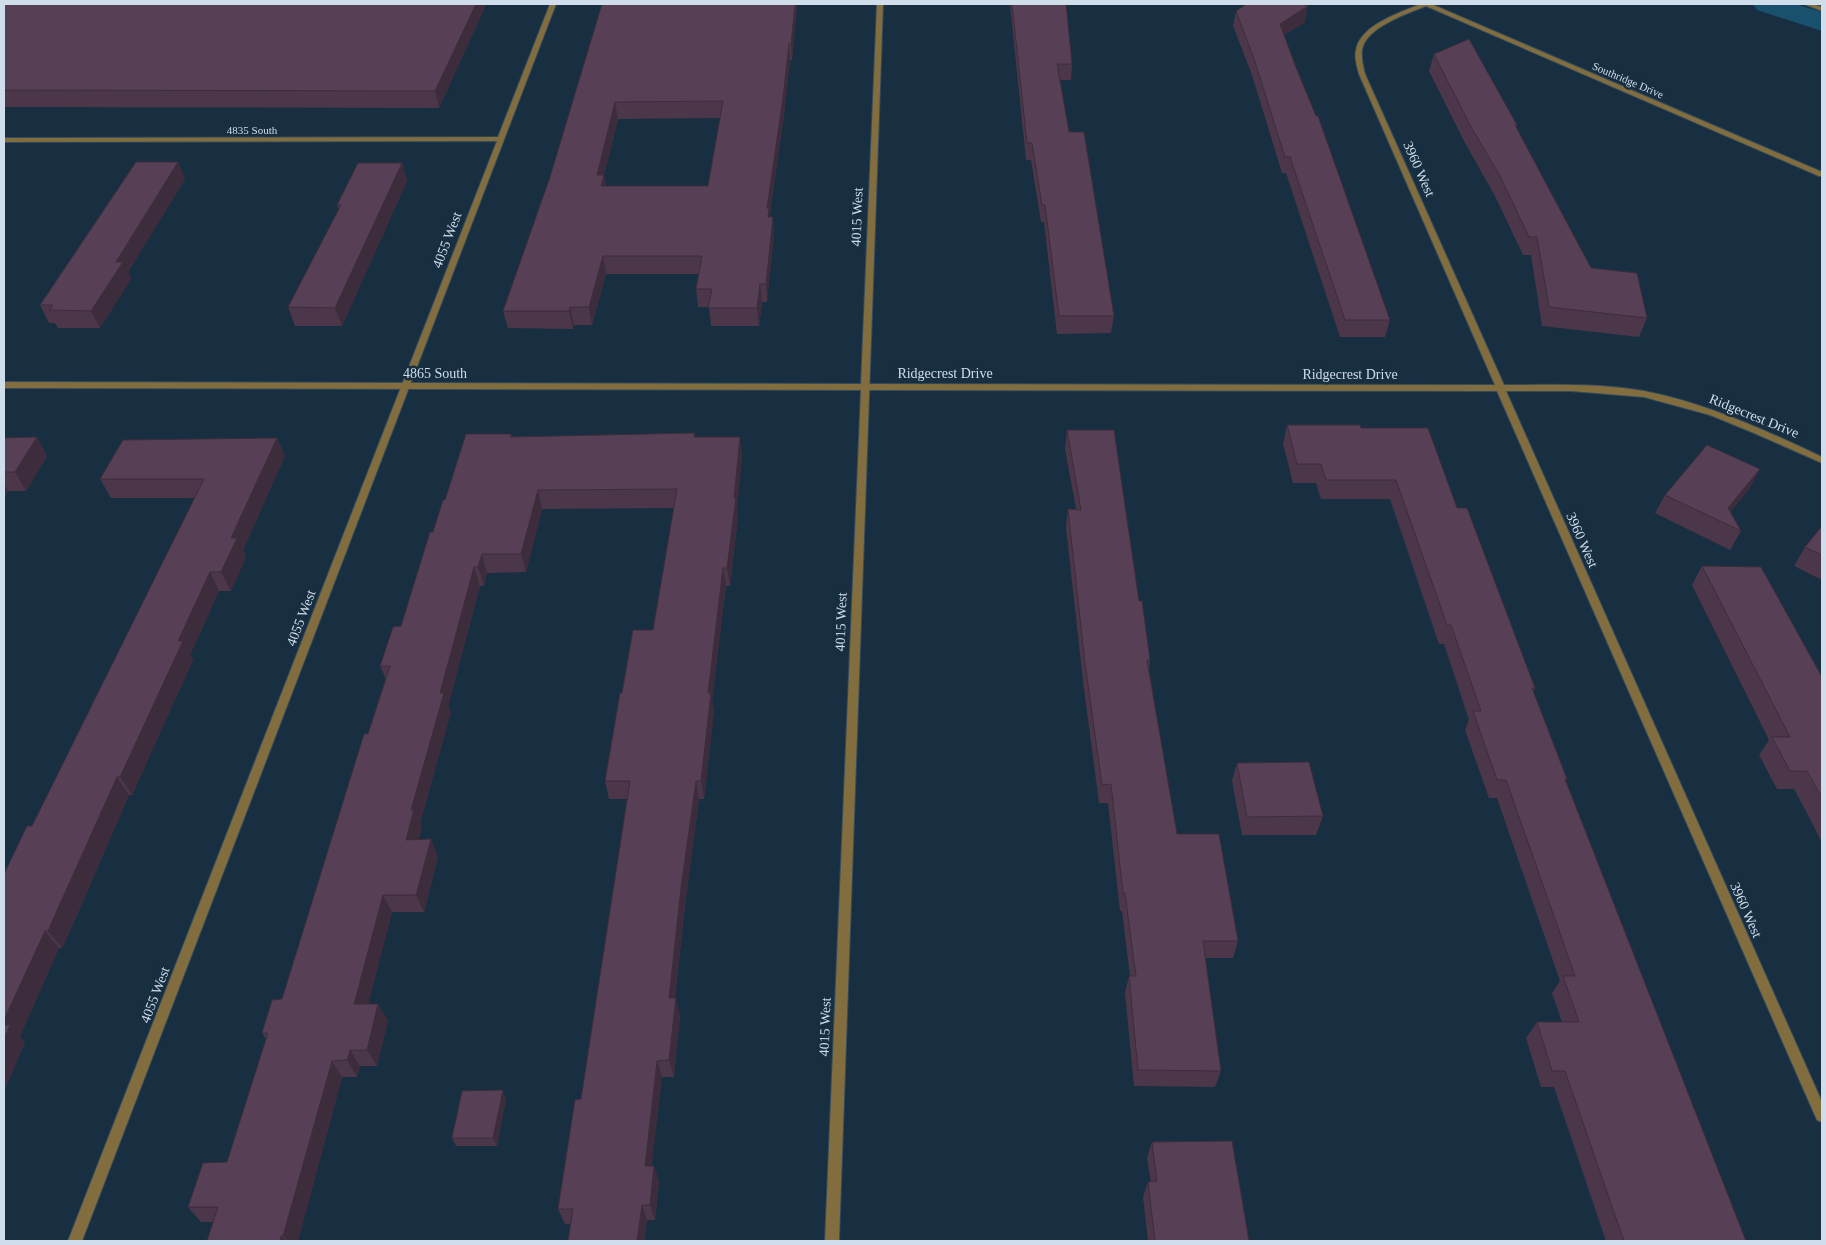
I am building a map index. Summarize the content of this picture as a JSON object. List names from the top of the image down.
{
  "streets": {
    "street": [
      "Southridge Drive",
      "4835 South",
      "3960 West",
      "4015 West",
      "4055 West",
      "4865 South",
      "Ridgecrest Drive"
    ]
  },
  "crossings": [
    ["Southridge Drive", "3960 West"],
    ["4835 South", "4055 West"],
    ["3960 West", "Ridgecrest Drive"],
    ["4015 West", "4865 South"],
    ["4015 West", "Ridgecrest Drive"],
    ["4055 West", "4865 South"],
    ["4865 South", "Ridgecrest Drive"]
  ]
}
